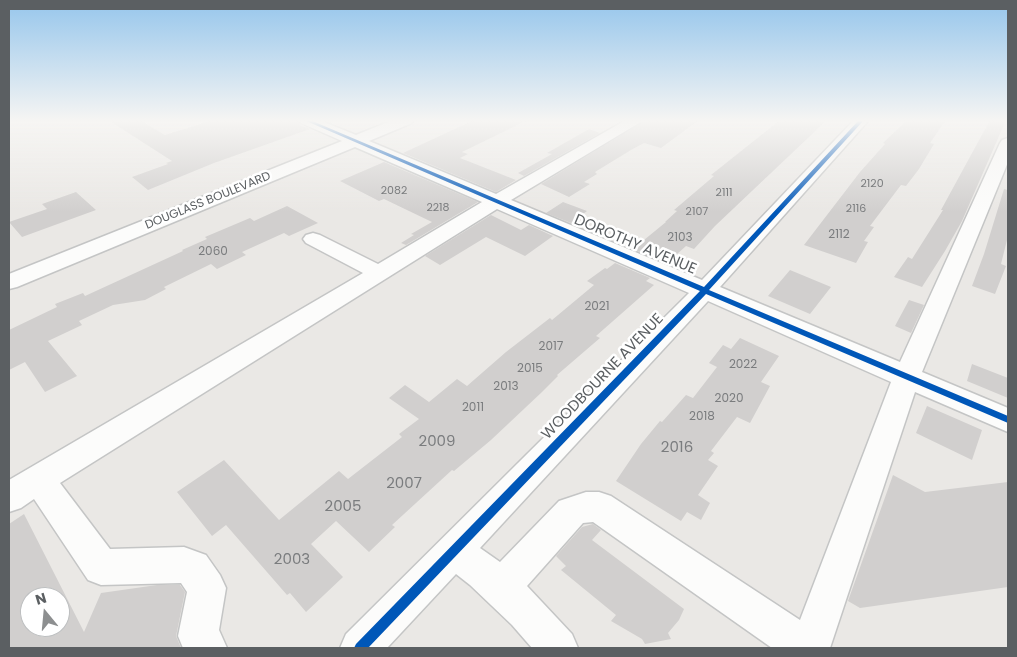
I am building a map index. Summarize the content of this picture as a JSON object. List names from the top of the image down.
{
  "streets": {
    "street": ["DOUGLASS BOULEVARD", "DOROTHY AVENUE", "WOODBOURNE AVENUE"]
  },
  "crossings": [
    ["DOROTHY AVENUE", "WOODBOURNE AVENUE"]
  ],
  "house_numbers": [
    "2120",
    "2082",
    "2111",
    "2218",
    "2116",
    "2107",
    "2112",
    "2103",
    "2060",
    "2021",
    "2017",
    "2022",
    "2015",
    "2013",
    "2020",
    "2011",
    "2018",
    "2009",
    "2016",
    "2007",
    "2005",
    "2003"
  ],
  "north": "top"
}
